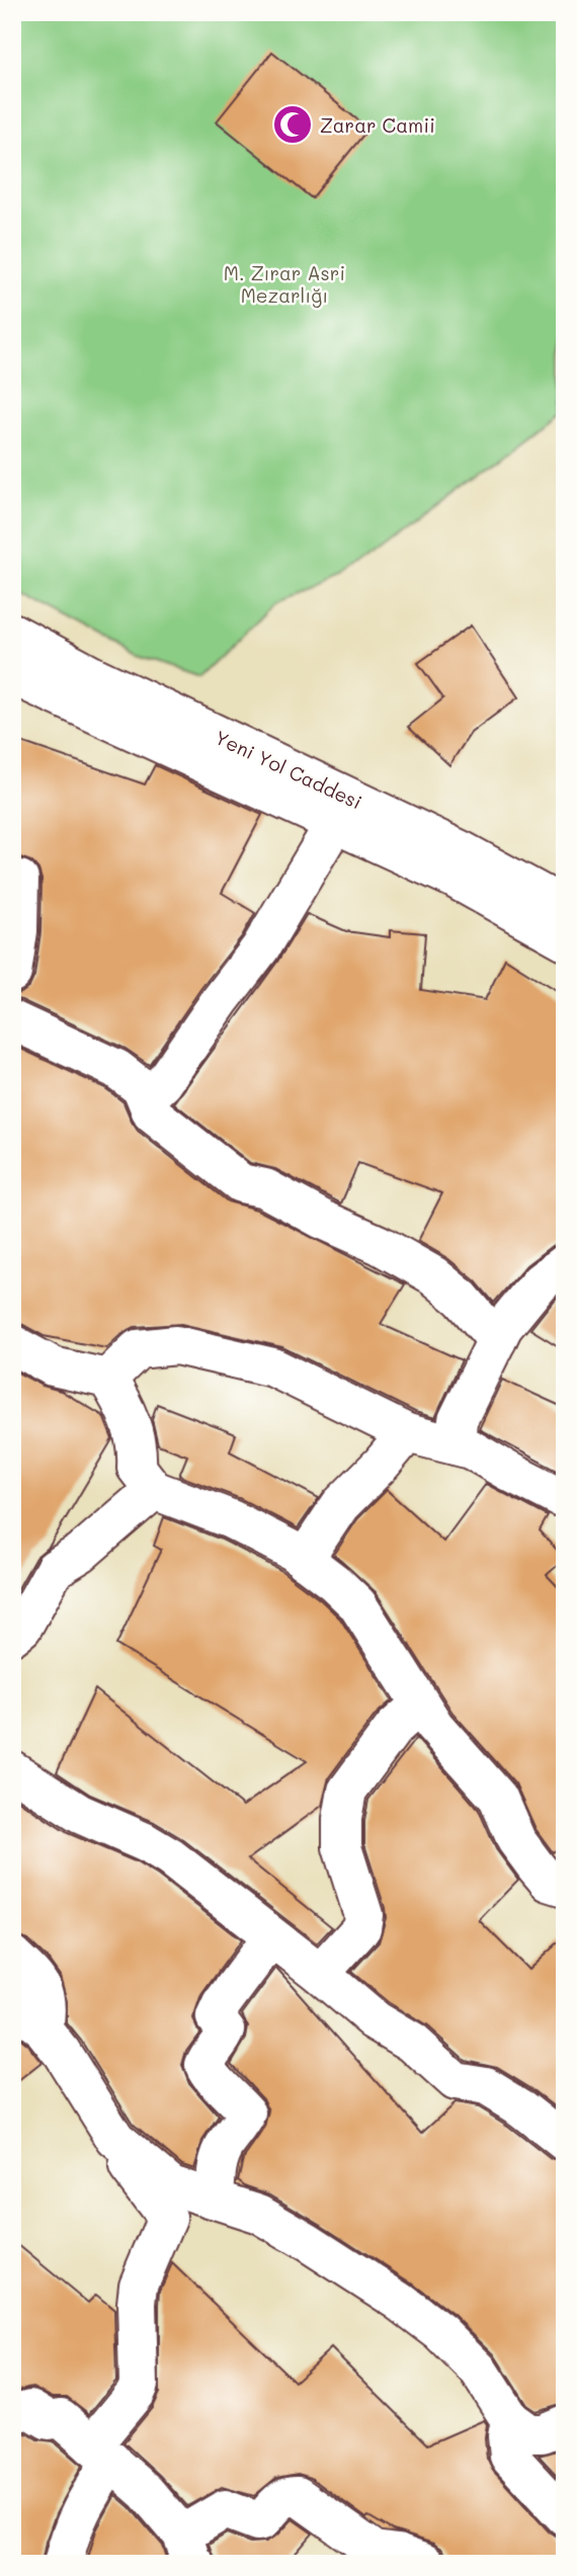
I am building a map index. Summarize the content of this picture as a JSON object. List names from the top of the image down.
{
  "streets": {
    "street": ["Yeni Yol Caddesi"]
  },
  "parks": ["M. Zırar Asri Mezarlığı"],
  "places": {
    "mosque": ["Zarar Camii"]
  }
}
